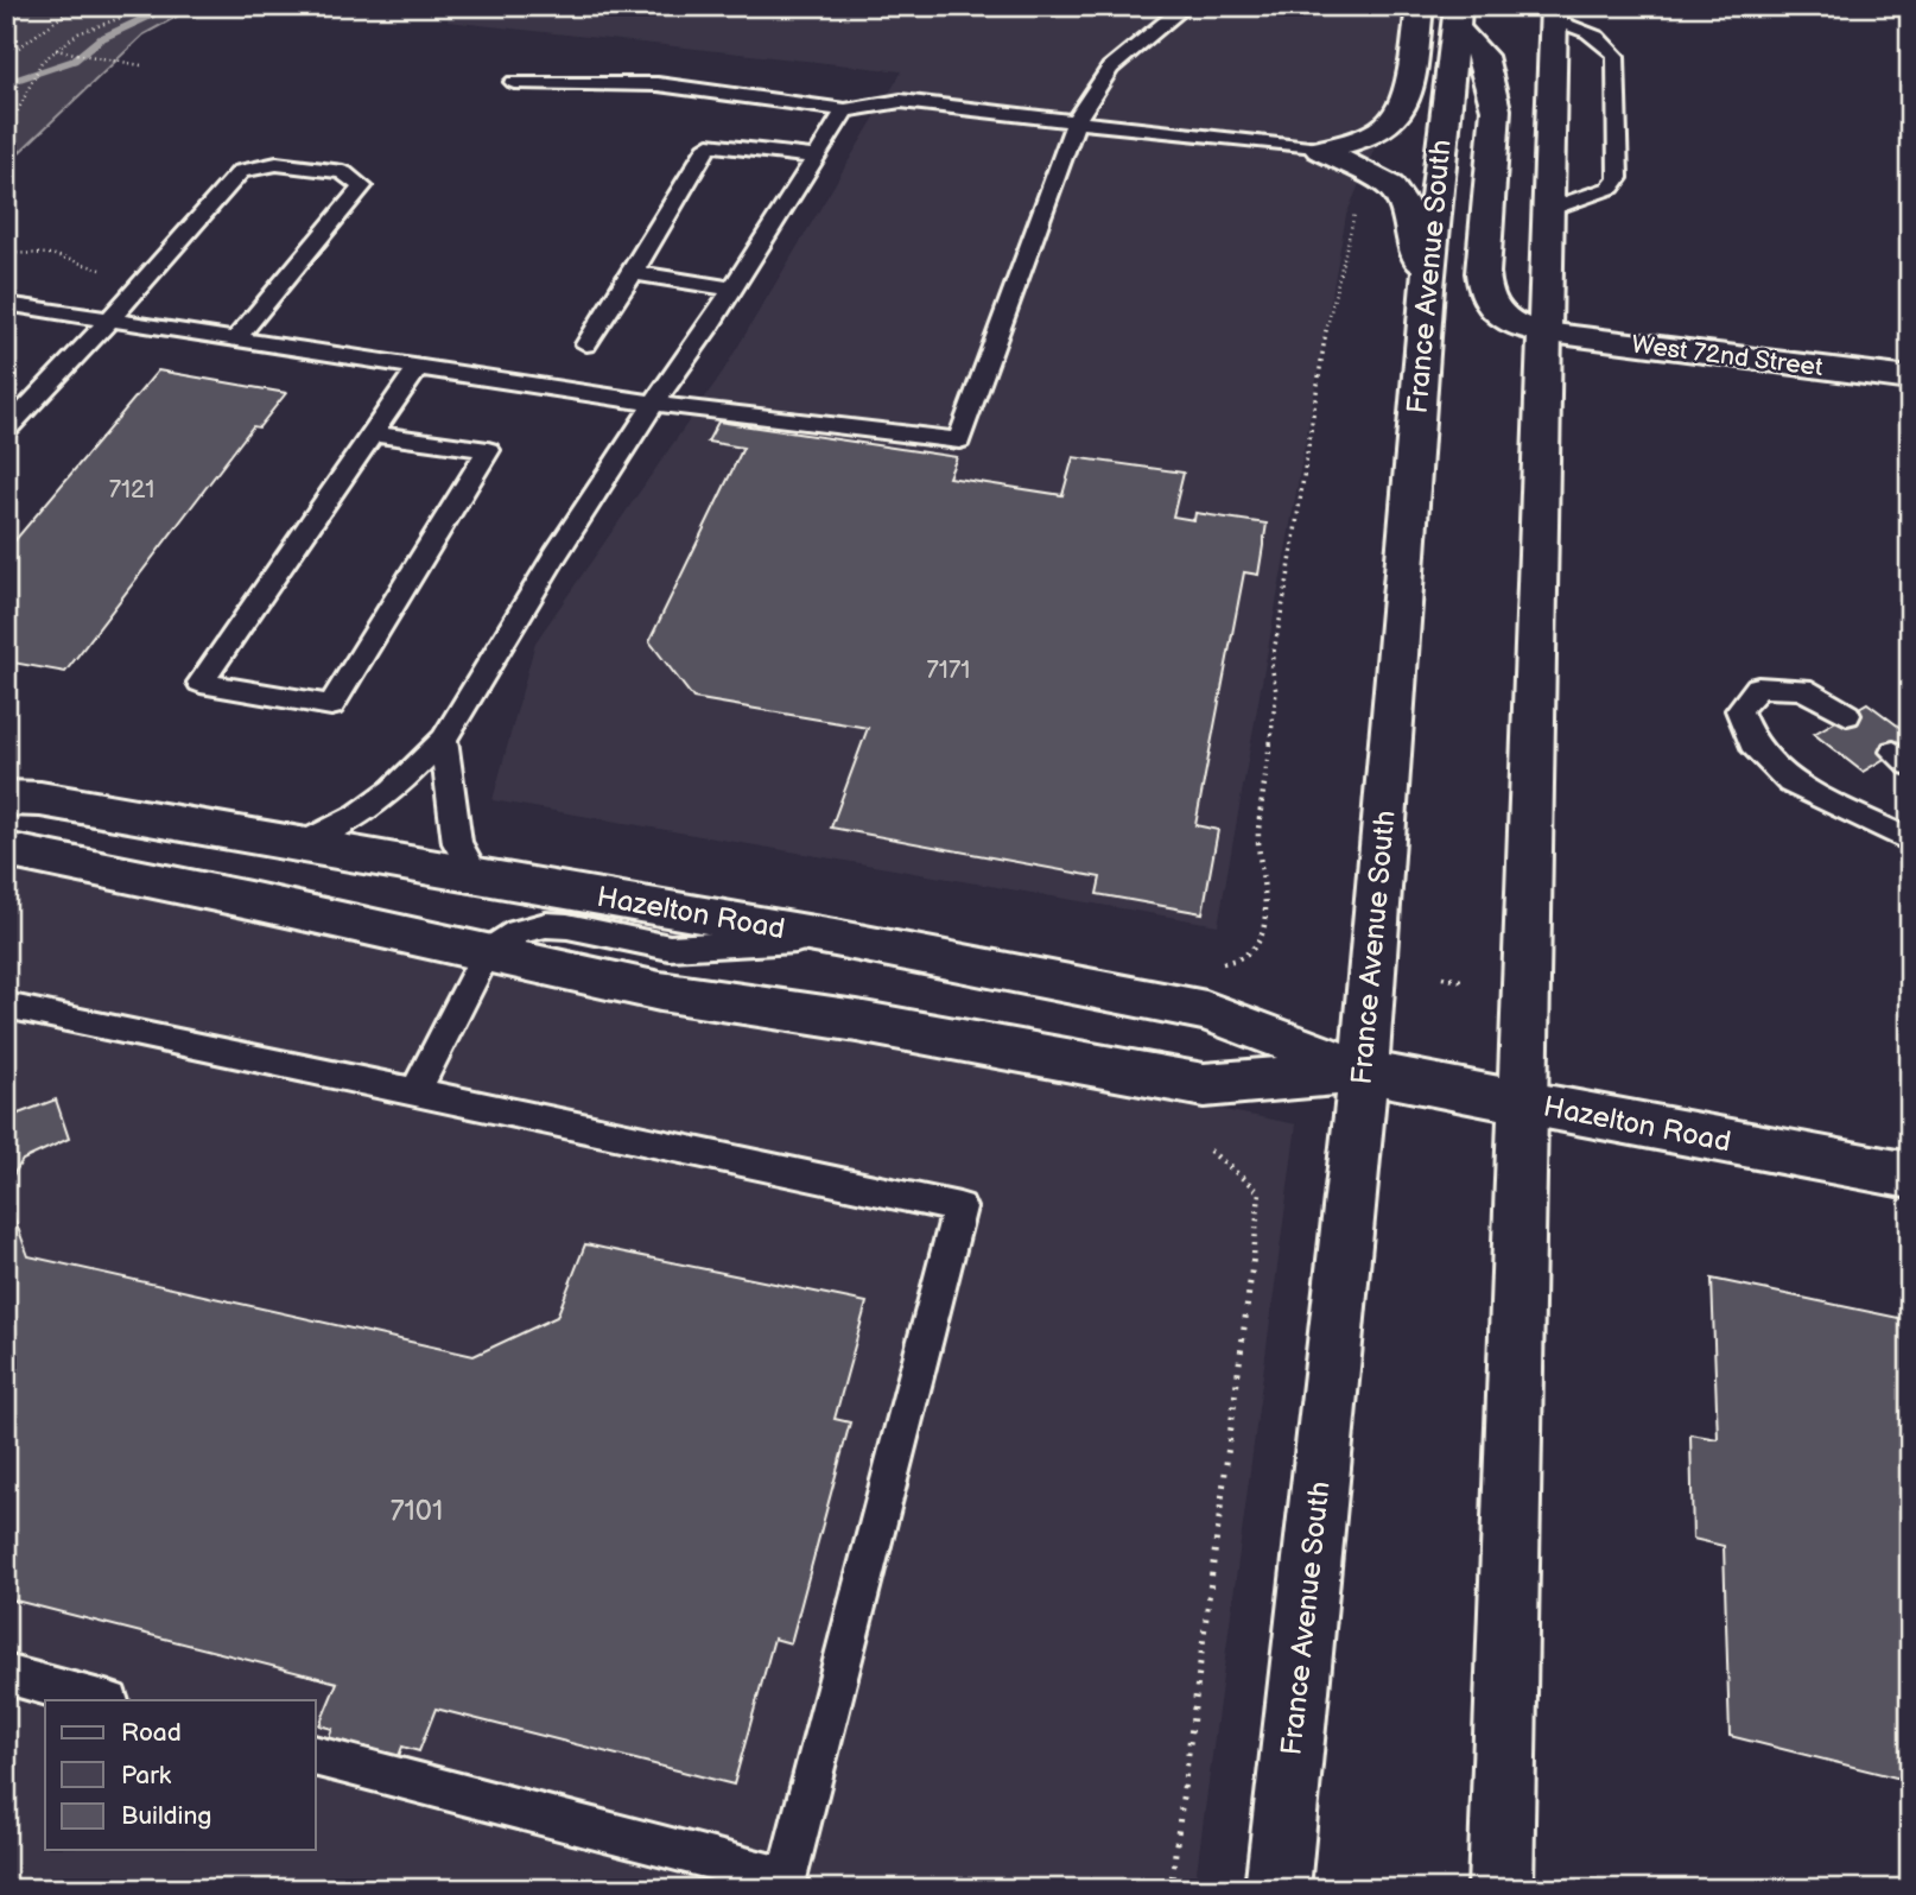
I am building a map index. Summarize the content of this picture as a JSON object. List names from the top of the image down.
{
  "streets": {
    "main road": ["France Avenue South", "West 72nd Street", "Hazelton Road"]
  },
  "crossings": [
    ["France Avenue South", "West 72nd Street"],
    ["France Avenue South", "Hazelton Road"]
  ],
  "house_numbers": ["7121", "7171", "7101"],
  "legend": ["Road", "Park", "Building"]
}
